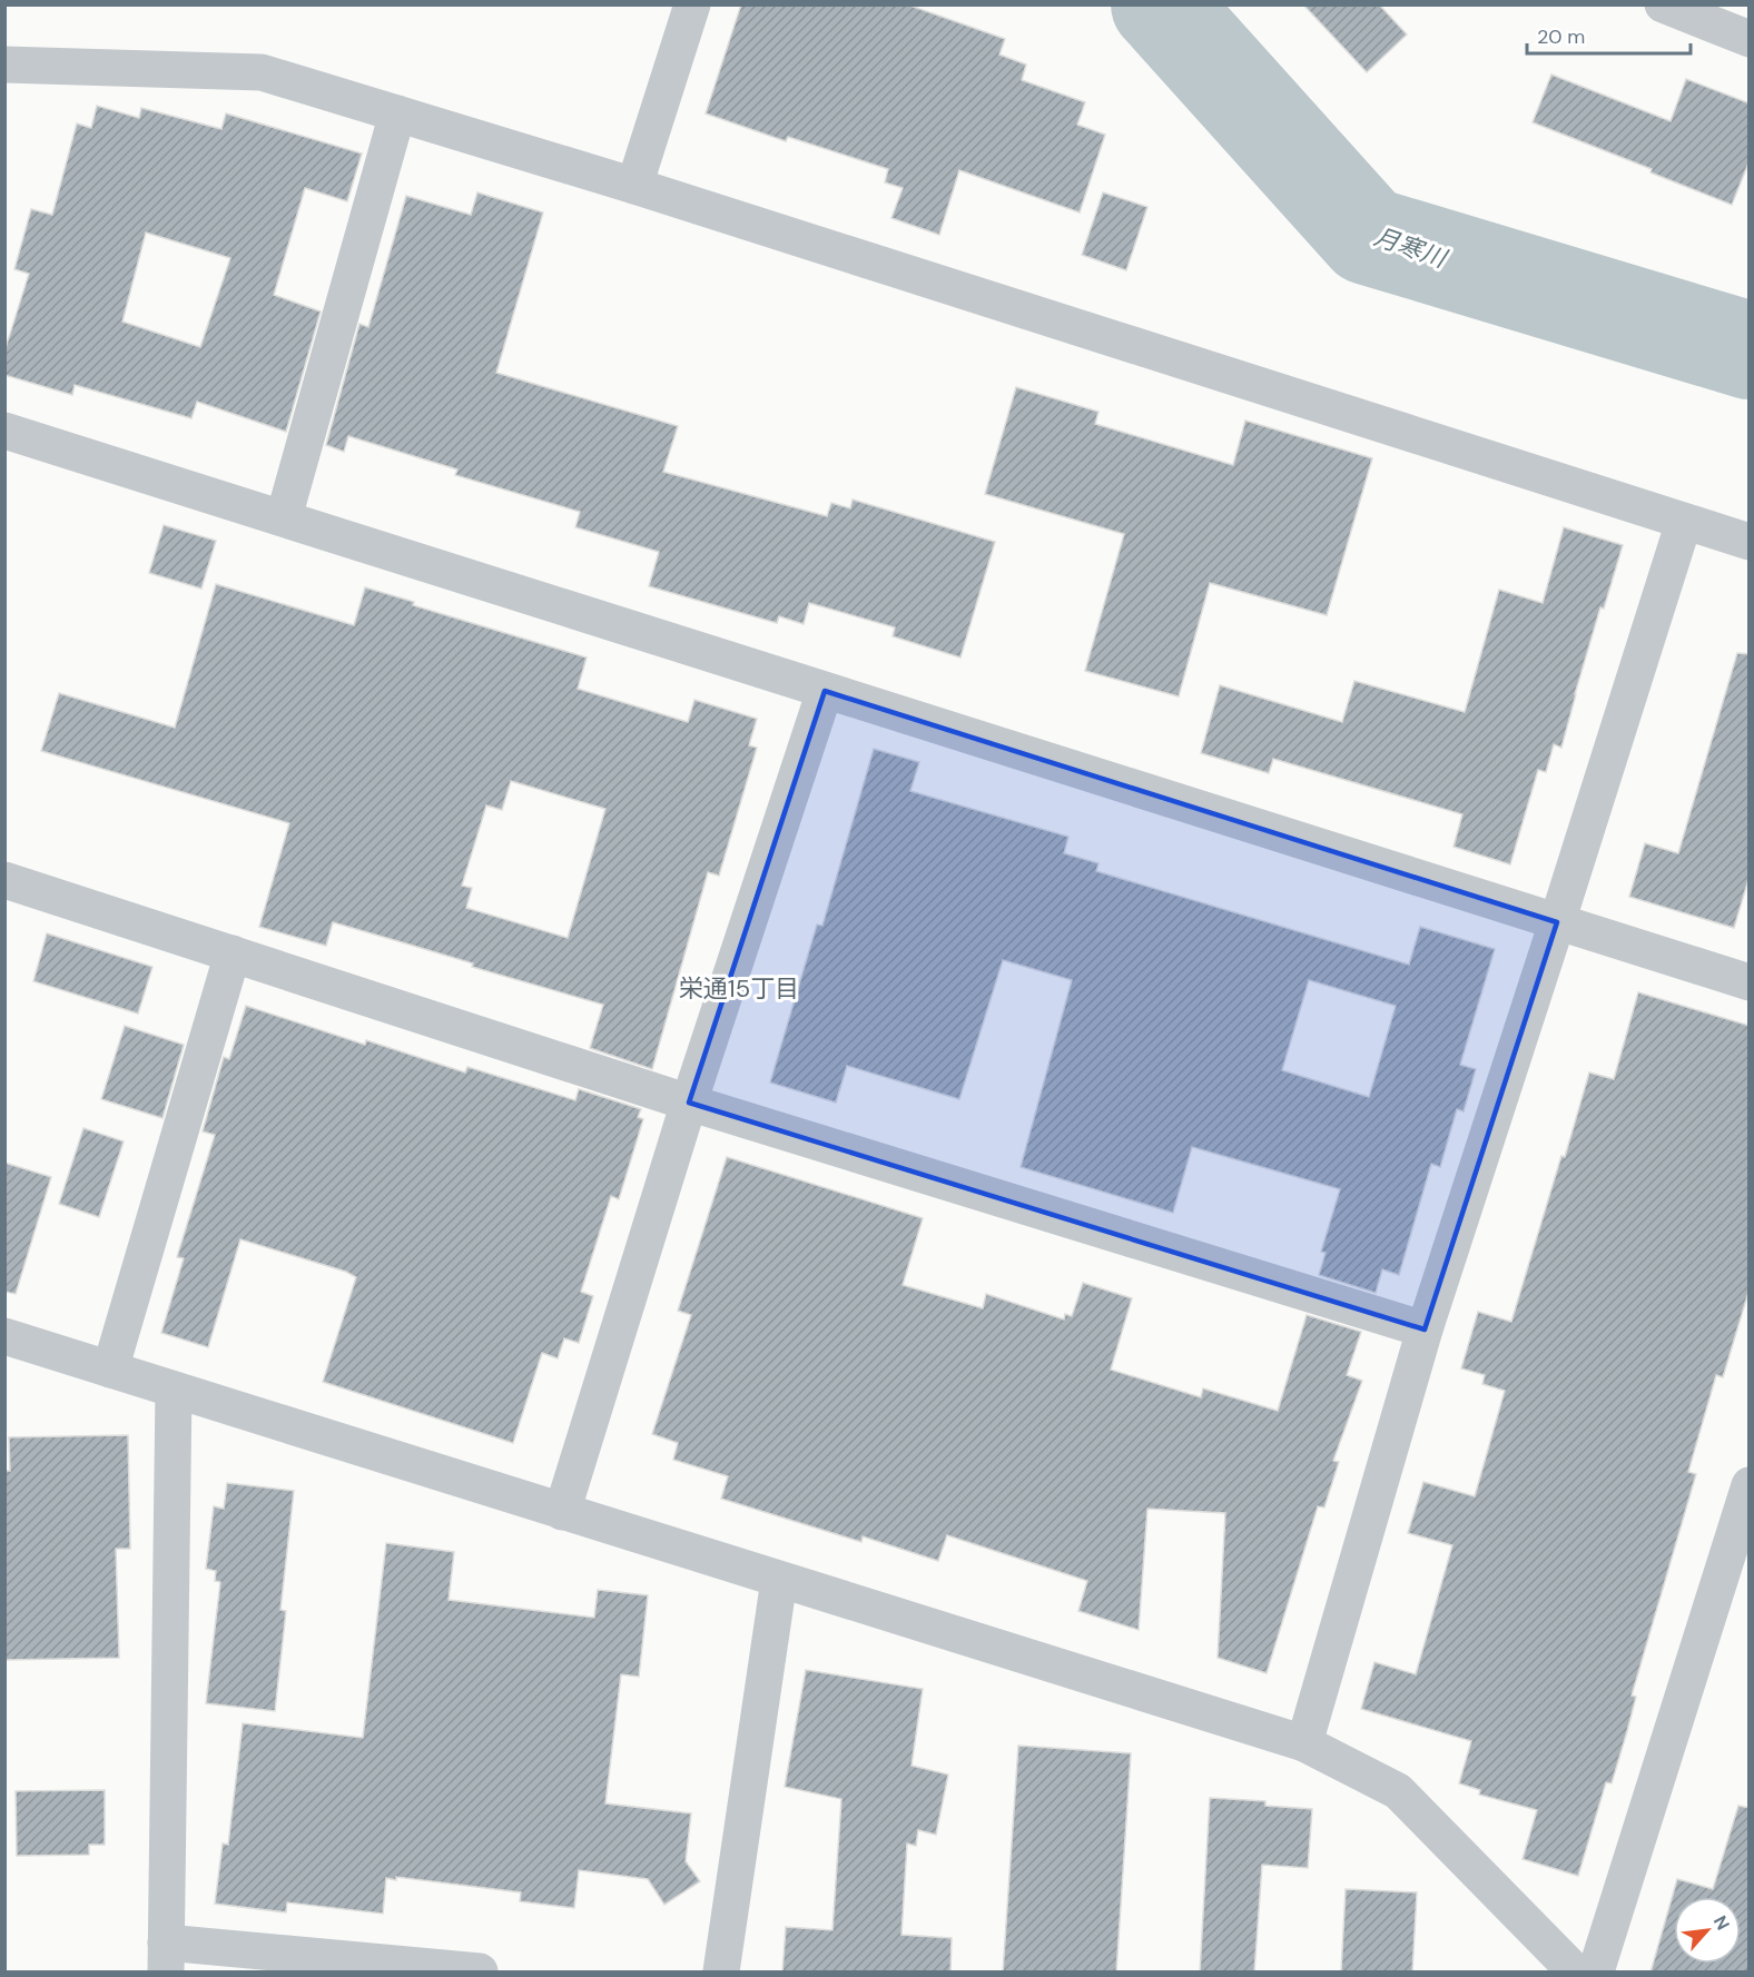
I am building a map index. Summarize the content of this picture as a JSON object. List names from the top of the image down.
{
  "districts": ["栄通15丁目"],
  "water": ["月寒川"],
  "scale_bar": "20 m",
  "north": "top right"
}
